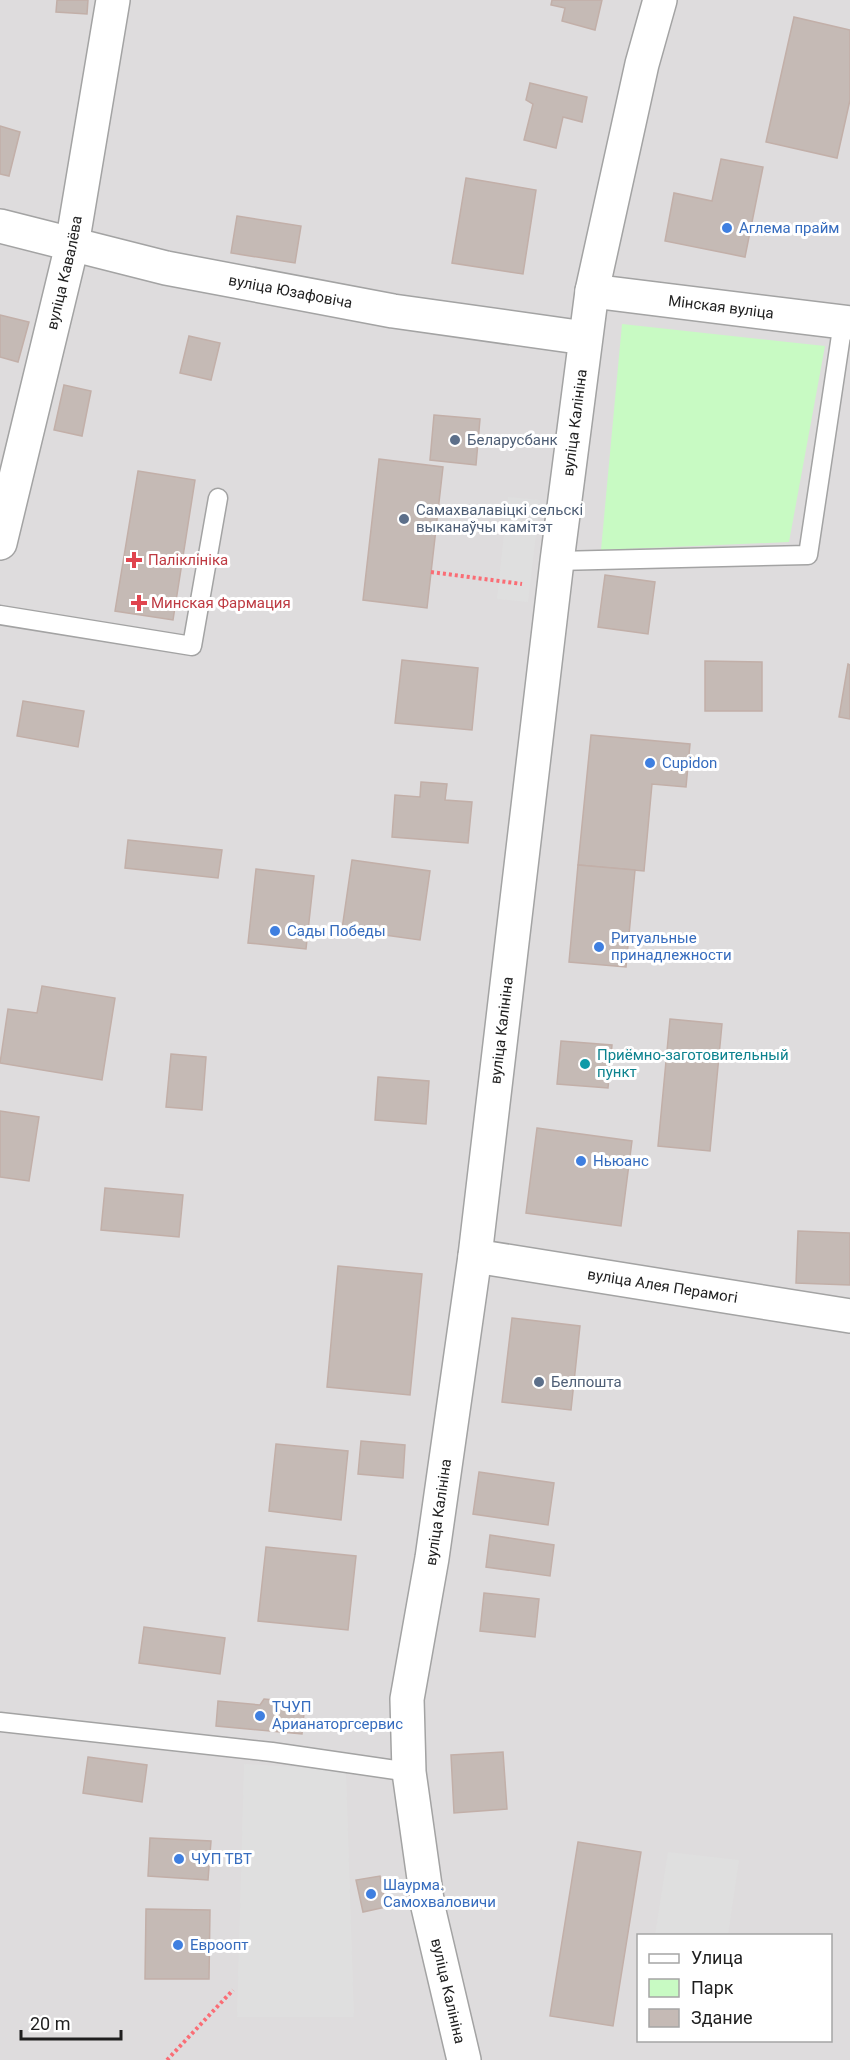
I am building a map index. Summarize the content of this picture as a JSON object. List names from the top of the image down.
{
  "streets": {
    "street": [
      "вуліца Кавалёва",
      "вуліца Юзафовіча",
      "Мінская вуліца",
      "вуліца Калініна",
      "вуліца Алея Перамогі"
    ]
  },
  "crossings": [
    ["вуліца Кавалёва", "вуліца Юзафовіча"],
    ["вуліца Юзафовіча", "вуліца Калініна"],
    ["Мінская вуліца", "вуліца Калініна"],
    ["вуліца Калініна", "вуліца Алея Перамогі"]
  ],
  "places": {
    "other": [
      "Аглема прайм",
      "Беларусбанк",
      "Самахвалавіцкі сельскі выканаўчы камітэт",
      "Cupidon",
      "Сады Победы",
      "Ритуальные принадлежности",
      "Приёмно-заготовительный пункт",
      "Ньюанс",
      "Белпошта",
      "ТЧУП Арианаторгсервис",
      "ЧУП ТВТ",
      "Шаурма. Самохваловичи",
      "Евроопт"
    ],
    "health": ["Паліклініка", "Минская Фармация"]
  },
  "legend": ["Улица", "Парк", "Здание"],
  "scale_bar": "20 m"
}
